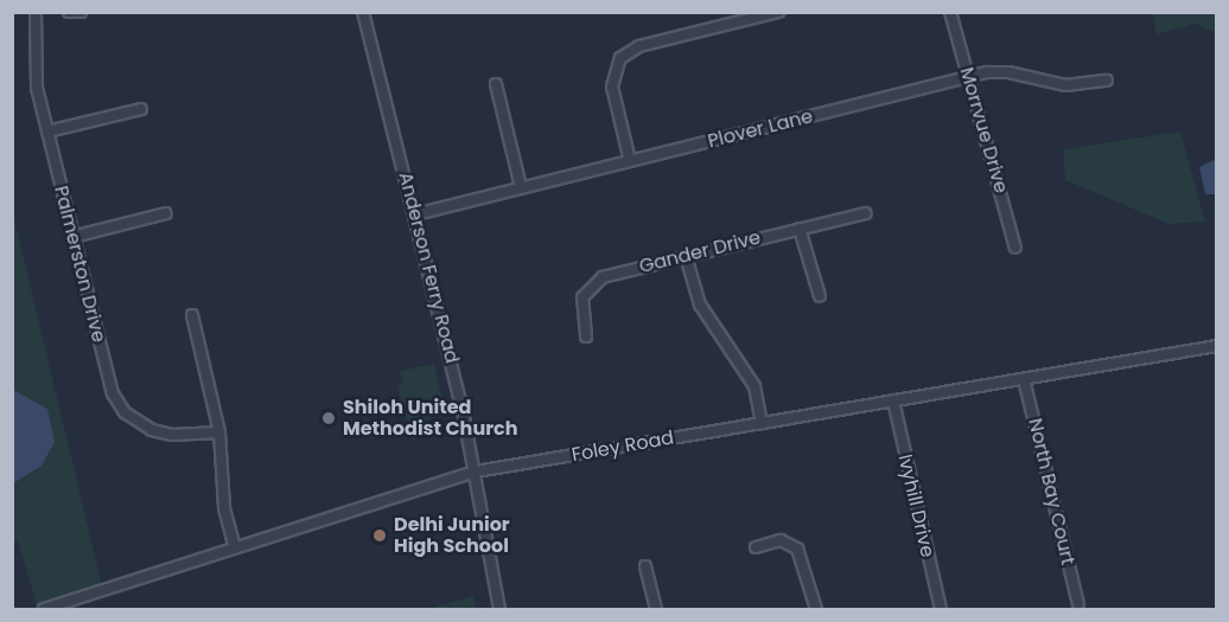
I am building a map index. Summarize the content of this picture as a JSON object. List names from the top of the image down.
{
  "streets": {
    "street": [
      "Plover Lane",
      "Morrvue Drive",
      "Gander Drive",
      "Palmerston Drive",
      "Anderson Ferry Road",
      "Foley Road",
      "North Bay Court",
      "Ivyhill Drive"
    ]
  },
  "crossings": [
    ["Plover Lane", "Morrvue Drive"],
    ["Plover Lane", "Anderson Ferry Road"],
    ["Anderson Ferry Road", "Foley Road"],
    ["Foley Road", "North Bay Court"],
    ["Foley Road", "Ivyhill Drive"]
  ],
  "places": ["Shiloh United Methodist Church", "Delhi Junior High School"]
}
